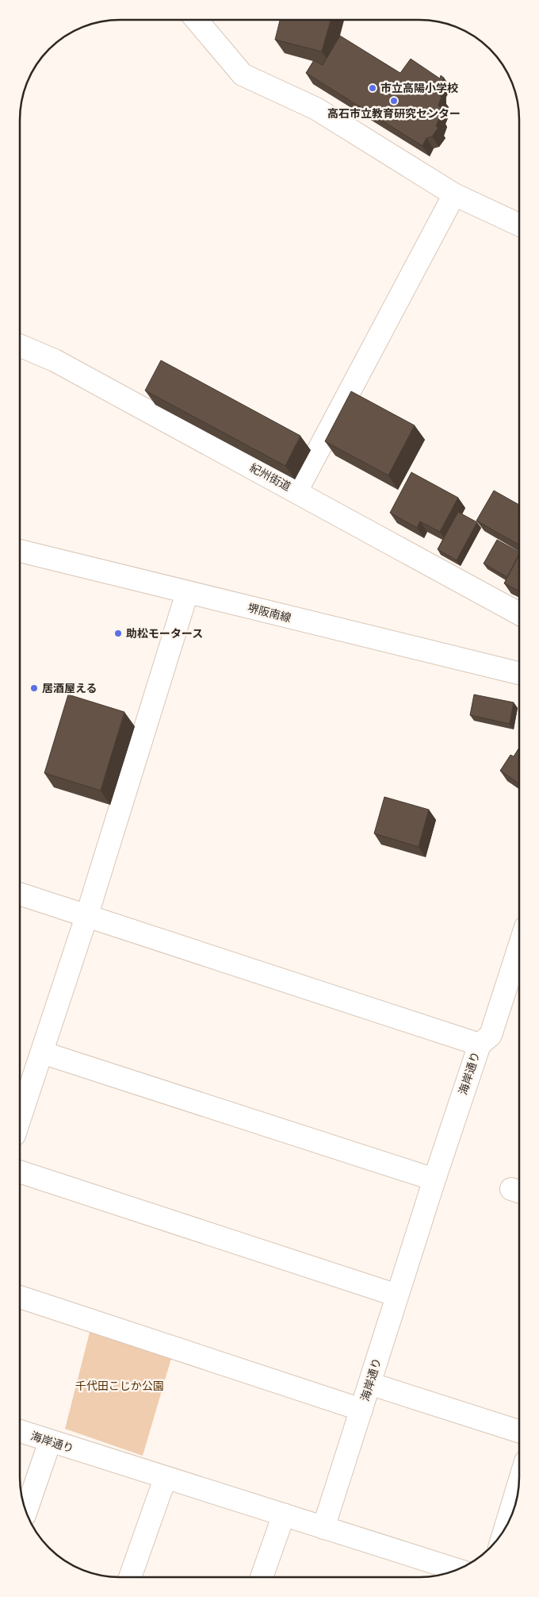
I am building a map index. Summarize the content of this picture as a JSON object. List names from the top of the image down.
{
  "streets": {
    "street": ["紀州街道", "堺阪南線", "海岸通り"]
  },
  "parks": ["千代田こじか公園"],
  "places": [
    "市立高陽小学校",
    "高石市立教育研究センター",
    "助松モータース",
    "居酒屋える"
  ]
}
